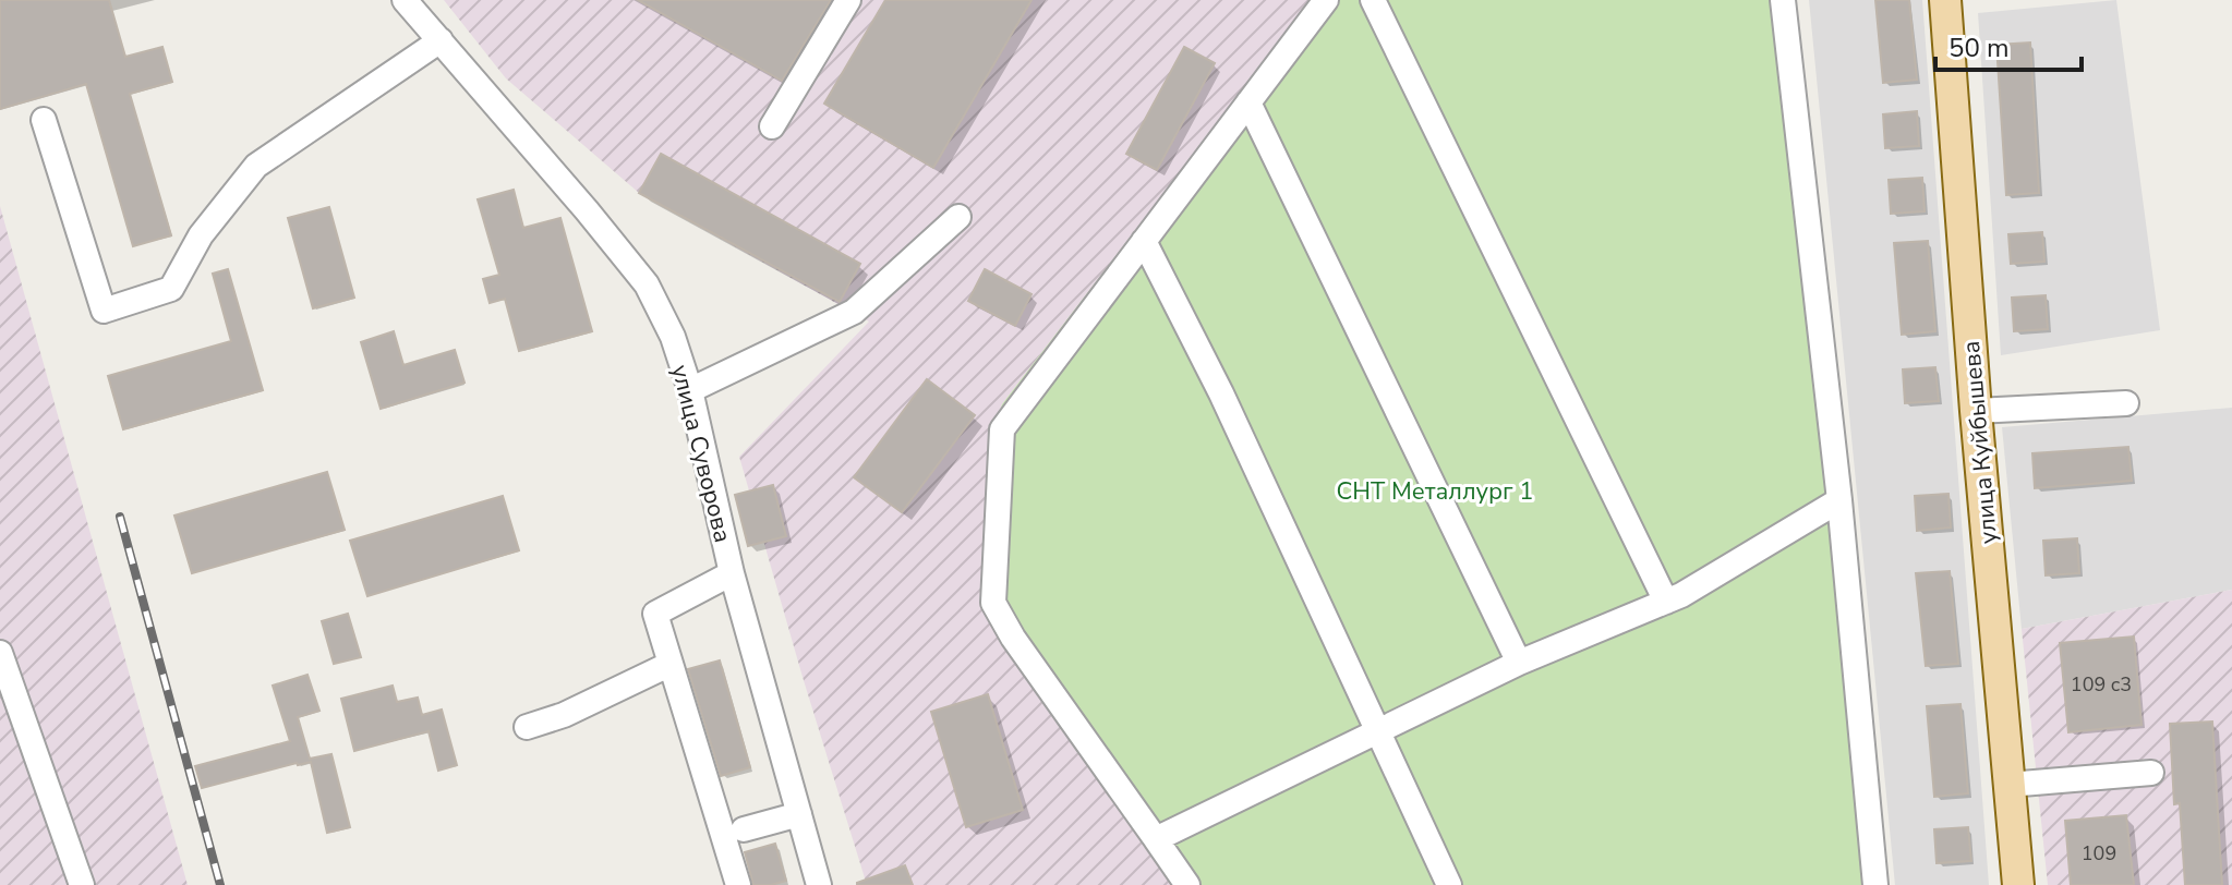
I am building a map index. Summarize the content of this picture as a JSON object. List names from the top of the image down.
{
  "streets": {
    "main road": ["улица Куйбышева"],
    "street": ["улица Суворова"]
  },
  "parks": ["СНТ Металлург 1"],
  "house_numbers": ["109 с3", "109"],
  "scale_bar": "50 m"
}
